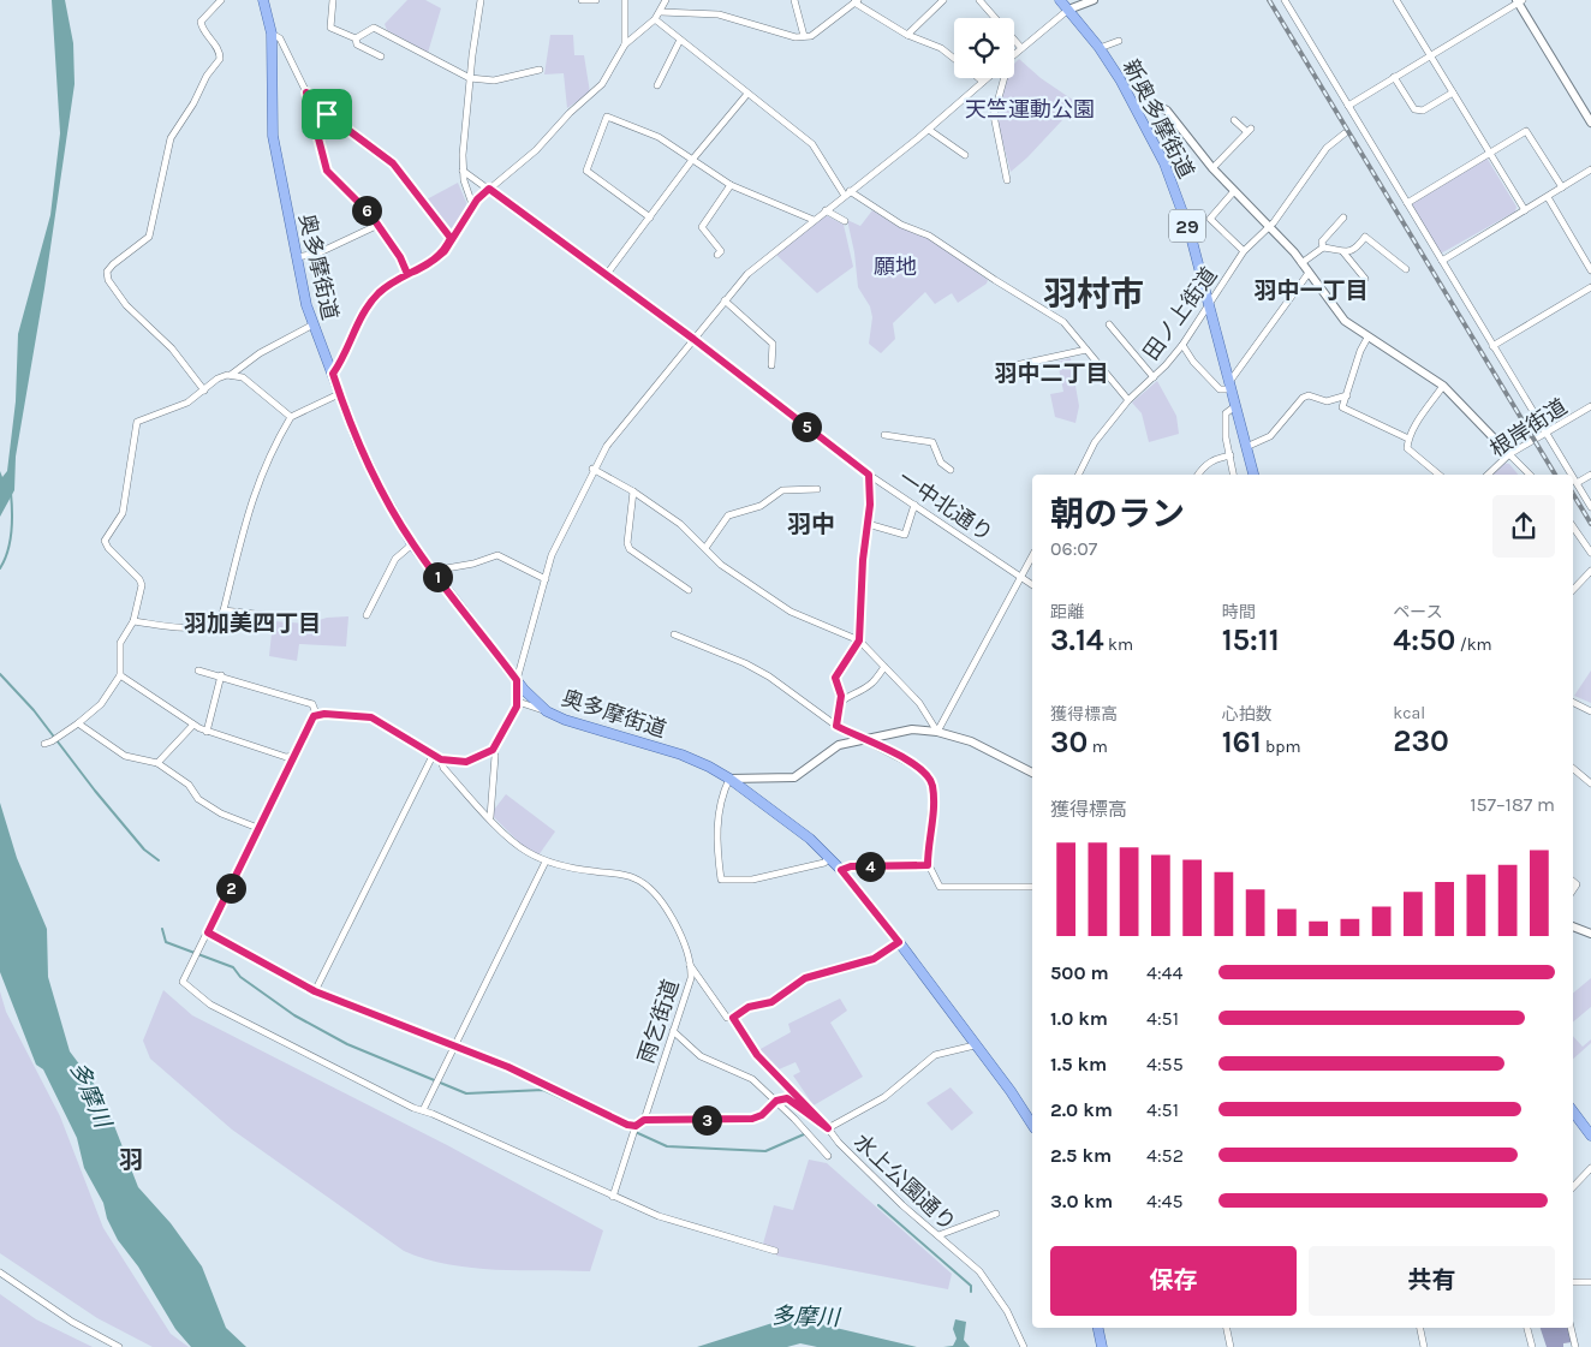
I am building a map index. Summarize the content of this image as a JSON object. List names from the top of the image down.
{
  "streets": {
    "main road": ["新奥多摩街道", "29", "奥多摩街道"],
    "street": [
      "田ノ上街道",
      "根岸街道",
      "一中北通り",
      "雨乞街道",
      "水上公園通り"
    ]
  },
  "crossings": [
    ["新奥多摩街道", "田ノ上街道"],
    ["雨乞街道", "水上公園通り"]
  ],
  "districts": [
    "羽中一丁目",
    "羽村市",
    "羽中二丁目",
    "羽中",
    "羽加美四丁目",
    "羽"
  ],
  "water": ["多摩川"],
  "parks": ["天竺運動公園", "願地"],
  "page": {
    "pins": [
      "6",
      "5",
      "1",
      "4",
      "2",
      "3"
    ],
    "heading": ["朝のラン", "06:07"],
    "stats": [
      ["距離", "3.14 km"],
      ["時間", "15:11"],
      ["ペース", "4:50 /km"],
      ["獲得標高", "30 m"],
      ["心拍数", "161 bpm"],
      ["kcal", "230"]
    ],
    "chart": ["獲得標高", "157–187 m"],
    "list": [
      {
        "name": "500 m",
        "note": "4:44"
      },
      {
        "name": "1.0 km",
        "note": "4:51"
      },
      {
        "name": "1.5 km",
        "note": "4:55"
      },
      {
        "name": "2.0 km",
        "note": "4:51"
      },
      {
        "name": "2.5 km",
        "note": "4:52"
      },
      {
        "name": "3.0 km",
        "note": "4:45"
      }
    ],
    "buttons": ["保存", "共有"]
  }
}
